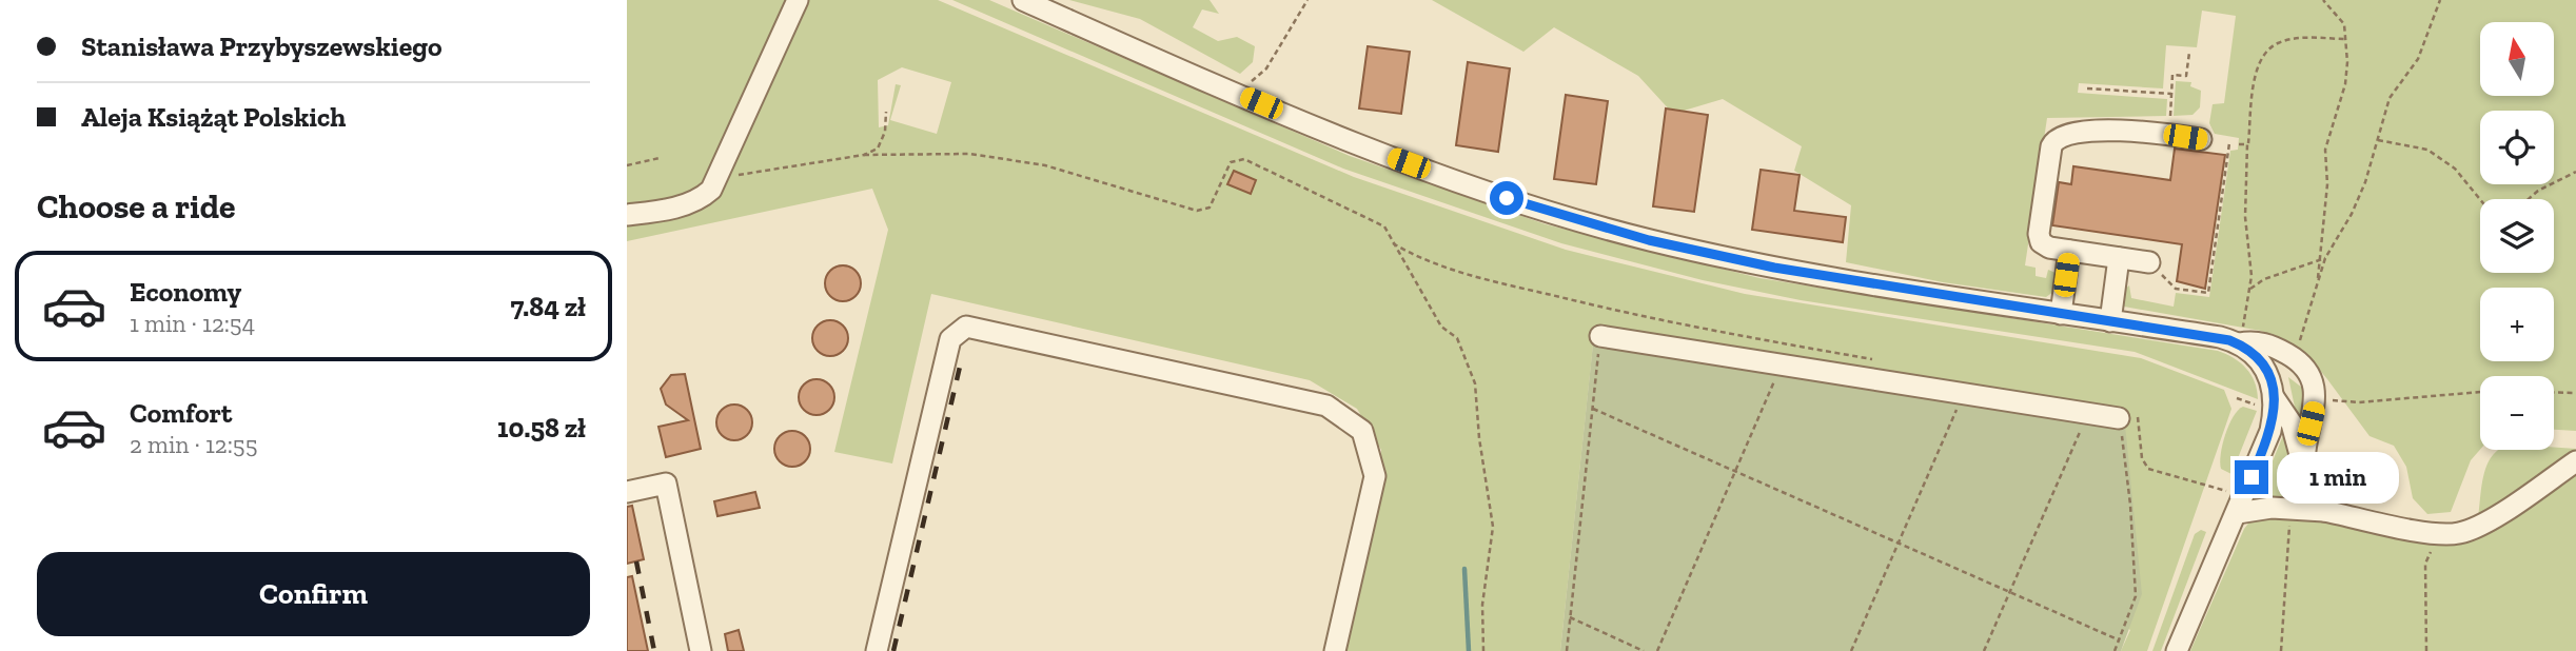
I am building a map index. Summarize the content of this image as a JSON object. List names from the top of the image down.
{
  "north": "top",
  "page": {
    "banner": ["Stanisława Przybyszewskiego", "Aleja Książąt Polskich"],
    "map_buttons": ["+", "−"],
    "heading": "Choose a ride",
    "list": [
      {
        "name": "Economy",
        "note": "1 min · 12:54",
        "value": "7.84 zł"
      },
      {
        "name": "Comfort",
        "note": "2 min · 12:55",
        "value": "10.58 zł"
      }
    ],
    "bubble": "1 min",
    "buttons": "Confirm"
  }
}
